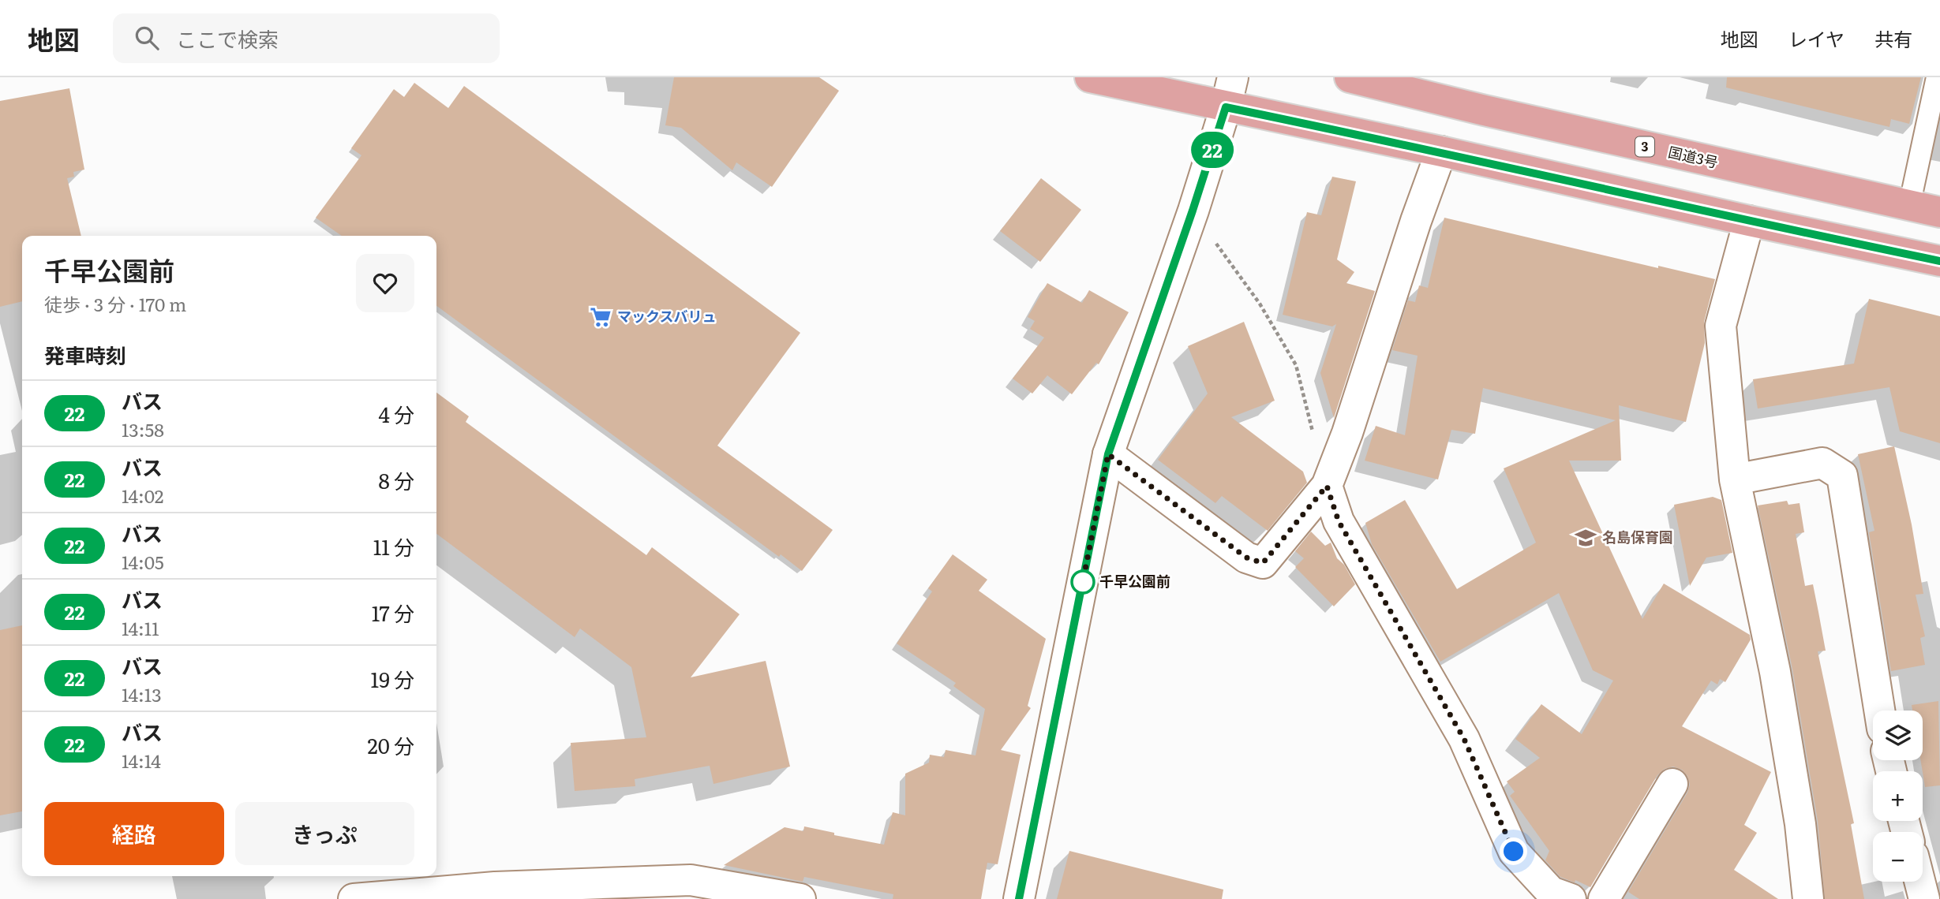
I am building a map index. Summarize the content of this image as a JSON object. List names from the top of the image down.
{
  "streets": {
    "highway": ["3", "国道3号"]
  },
  "places": {
    "supermarket": ["マックスバリュ"],
    "school or university": ["名島保育園"],
    "other": ["千早公園前"]
  },
  "lines": ["bus line 22"],
  "page": {
    "header": "地図",
    "search": "ここで検索",
    "nav": ["地図", "レイヤ", "共有"],
    "on_map": "22",
    "heading": [
      ["千早公園前", "徒歩 · 3 分 · 170 m"],
      "発車時刻"
    ],
    "list": [
      {
        "mark": "22",
        "name": "バス",
        "note": "13:58",
        "value": "4 分"
      },
      {
        "mark": "22",
        "name": "バス",
        "note": "14:02",
        "value": "8 分"
      },
      {
        "mark": "22",
        "name": "バス",
        "note": "14:05",
        "value": "11 分"
      },
      {
        "mark": "22",
        "name": "バス",
        "note": "14:11",
        "value": "17 分"
      },
      {
        "mark": "22",
        "name": "バス",
        "note": "14:13",
        "value": "19 分"
      },
      {
        "mark": "22",
        "name": "バス",
        "note": "14:14",
        "value": "20 分"
      }
    ],
    "map_buttons": ["+", "−"],
    "buttons": ["経路", "きっぷ"]
  }
}
